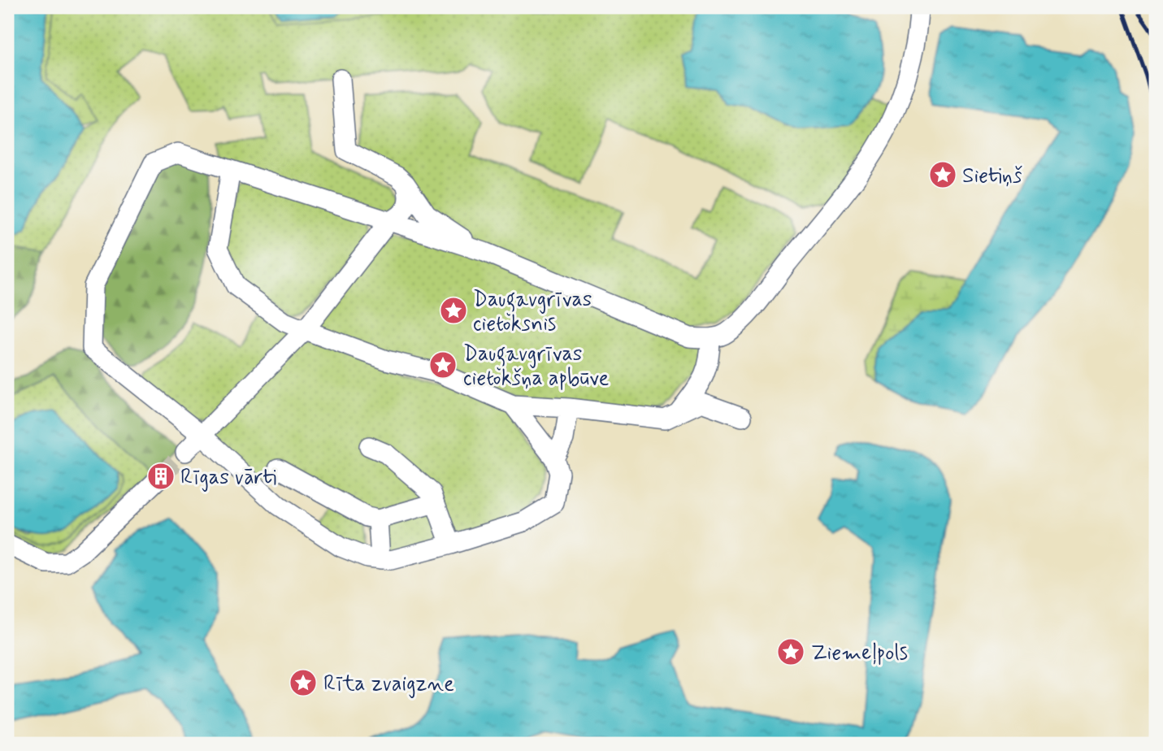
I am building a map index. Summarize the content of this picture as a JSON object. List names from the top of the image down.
{
  "places": {
    "place": [
      "Sietiņš",
      "Daugavgrīvas cietoksnis",
      "Daugavgrīvas cietokšņa apbūve",
      "Ziemeļpols",
      "Rīta zvaigzne"
    ],
    "building": ["Rīgas vārti"]
  }
}
